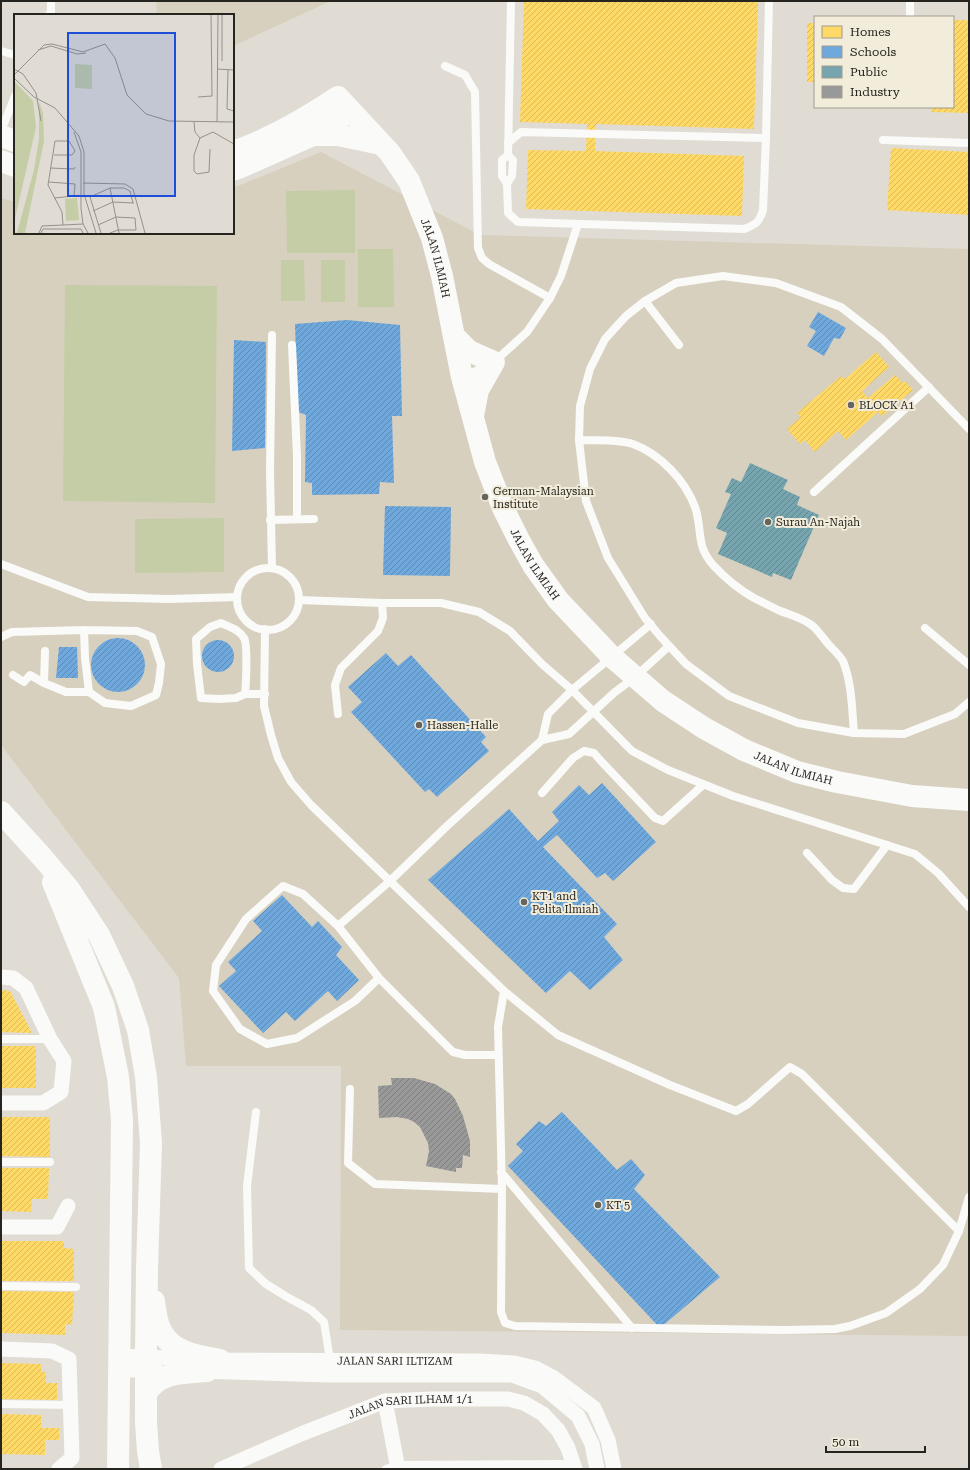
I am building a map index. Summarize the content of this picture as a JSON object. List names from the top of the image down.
{
  "streets": {
    "street": ["JALAN ILMIAH", "JALAN SARI ILTIZAM", "JALAN SARI ILHAM 1/1"]
  },
  "places": [
    "BLOCK A1",
    "German-Malaysian Institute",
    "Surau An-Najah",
    "Hassen-Halle",
    "KT1 and Pelita Ilmiah",
    "KT 5"
  ],
  "legend": [
    "Homes",
    "Schools",
    "Public",
    "Industry"
  ],
  "scale_bar": "50 m"
}
